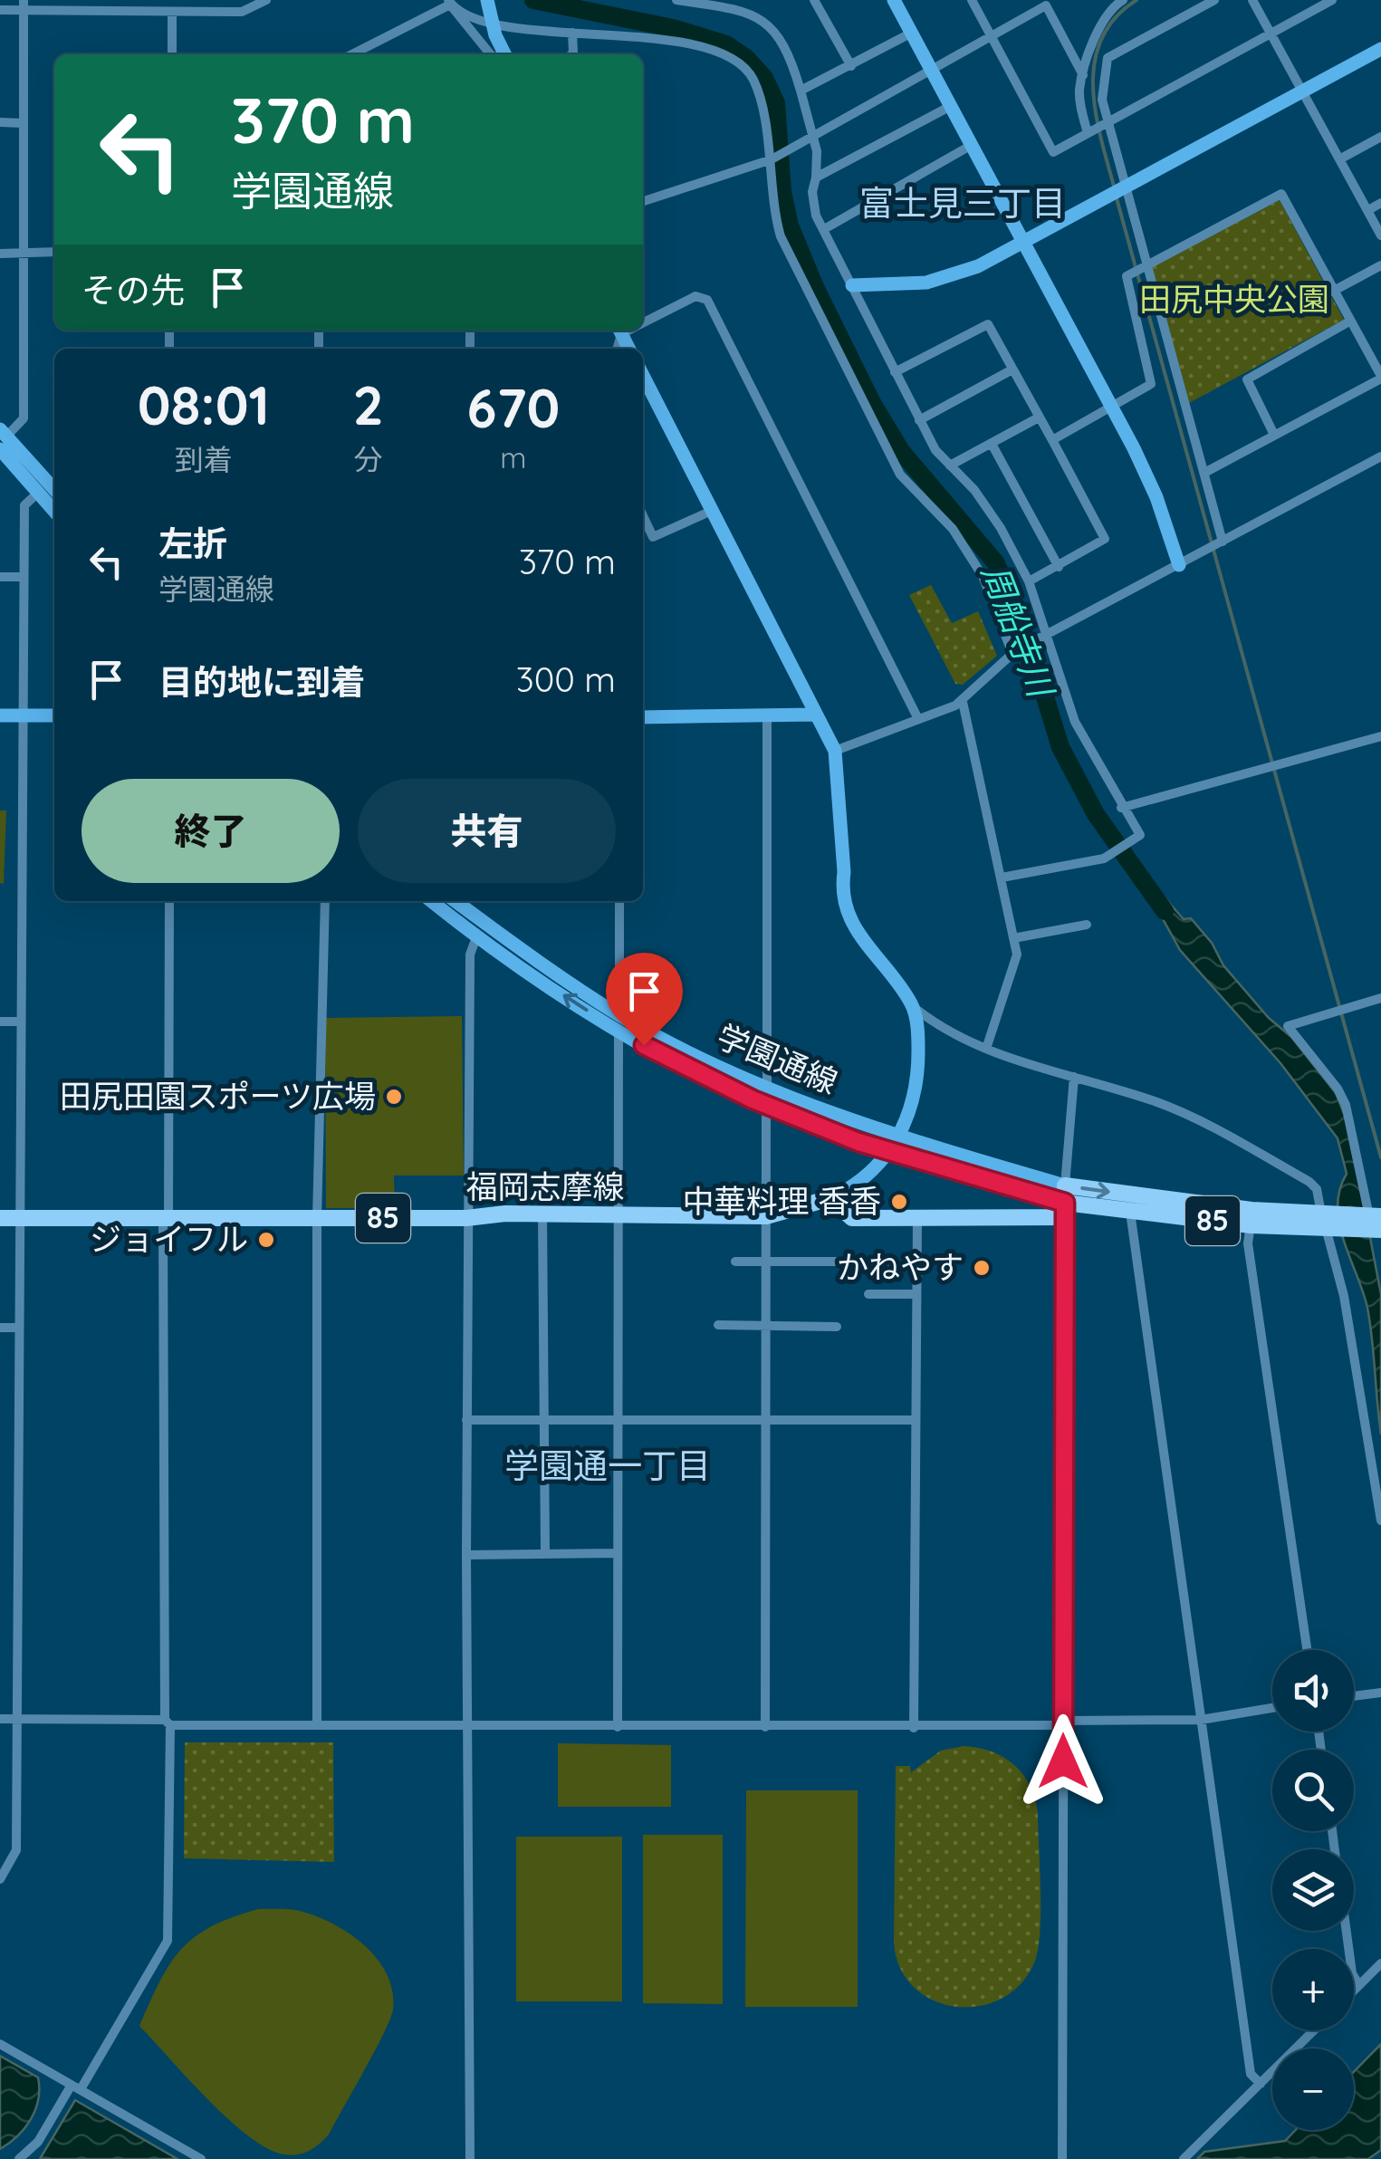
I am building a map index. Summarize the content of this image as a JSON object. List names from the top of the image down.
{
  "streets": {
    "main road": ["福岡志摩線", "85"],
    "street": ["学園通線"]
  },
  "crossings": [
    ["学園通線", "85"],
    ["福岡志摩線", "85"]
  ],
  "districts": ["富士見三丁目", "学園通一丁目"],
  "water": ["周船寺川"],
  "parks": ["田尻中央公園"],
  "places": [
    "田尻田園スポーツ広場",
    "中華料理 香香",
    "ジョイフル",
    "かねやす"
  ],
  "page": {
    "turn": ["370 m", "学園通線"],
    "then": "その先",
    "eta": [
      "08:01",
      "到着",
      "2",
      "分",
      "670",
      "m"
    ],
    "list": [
      {
        "name": "左折",
        "note": "学園通線",
        "value": "370 m"
      },
      {
        "name": "目的地に到着",
        "value": "300 m"
      }
    ],
    "buttons": ["終了", "共有"],
    "map_buttons": ["+", "−"]
  }
}
